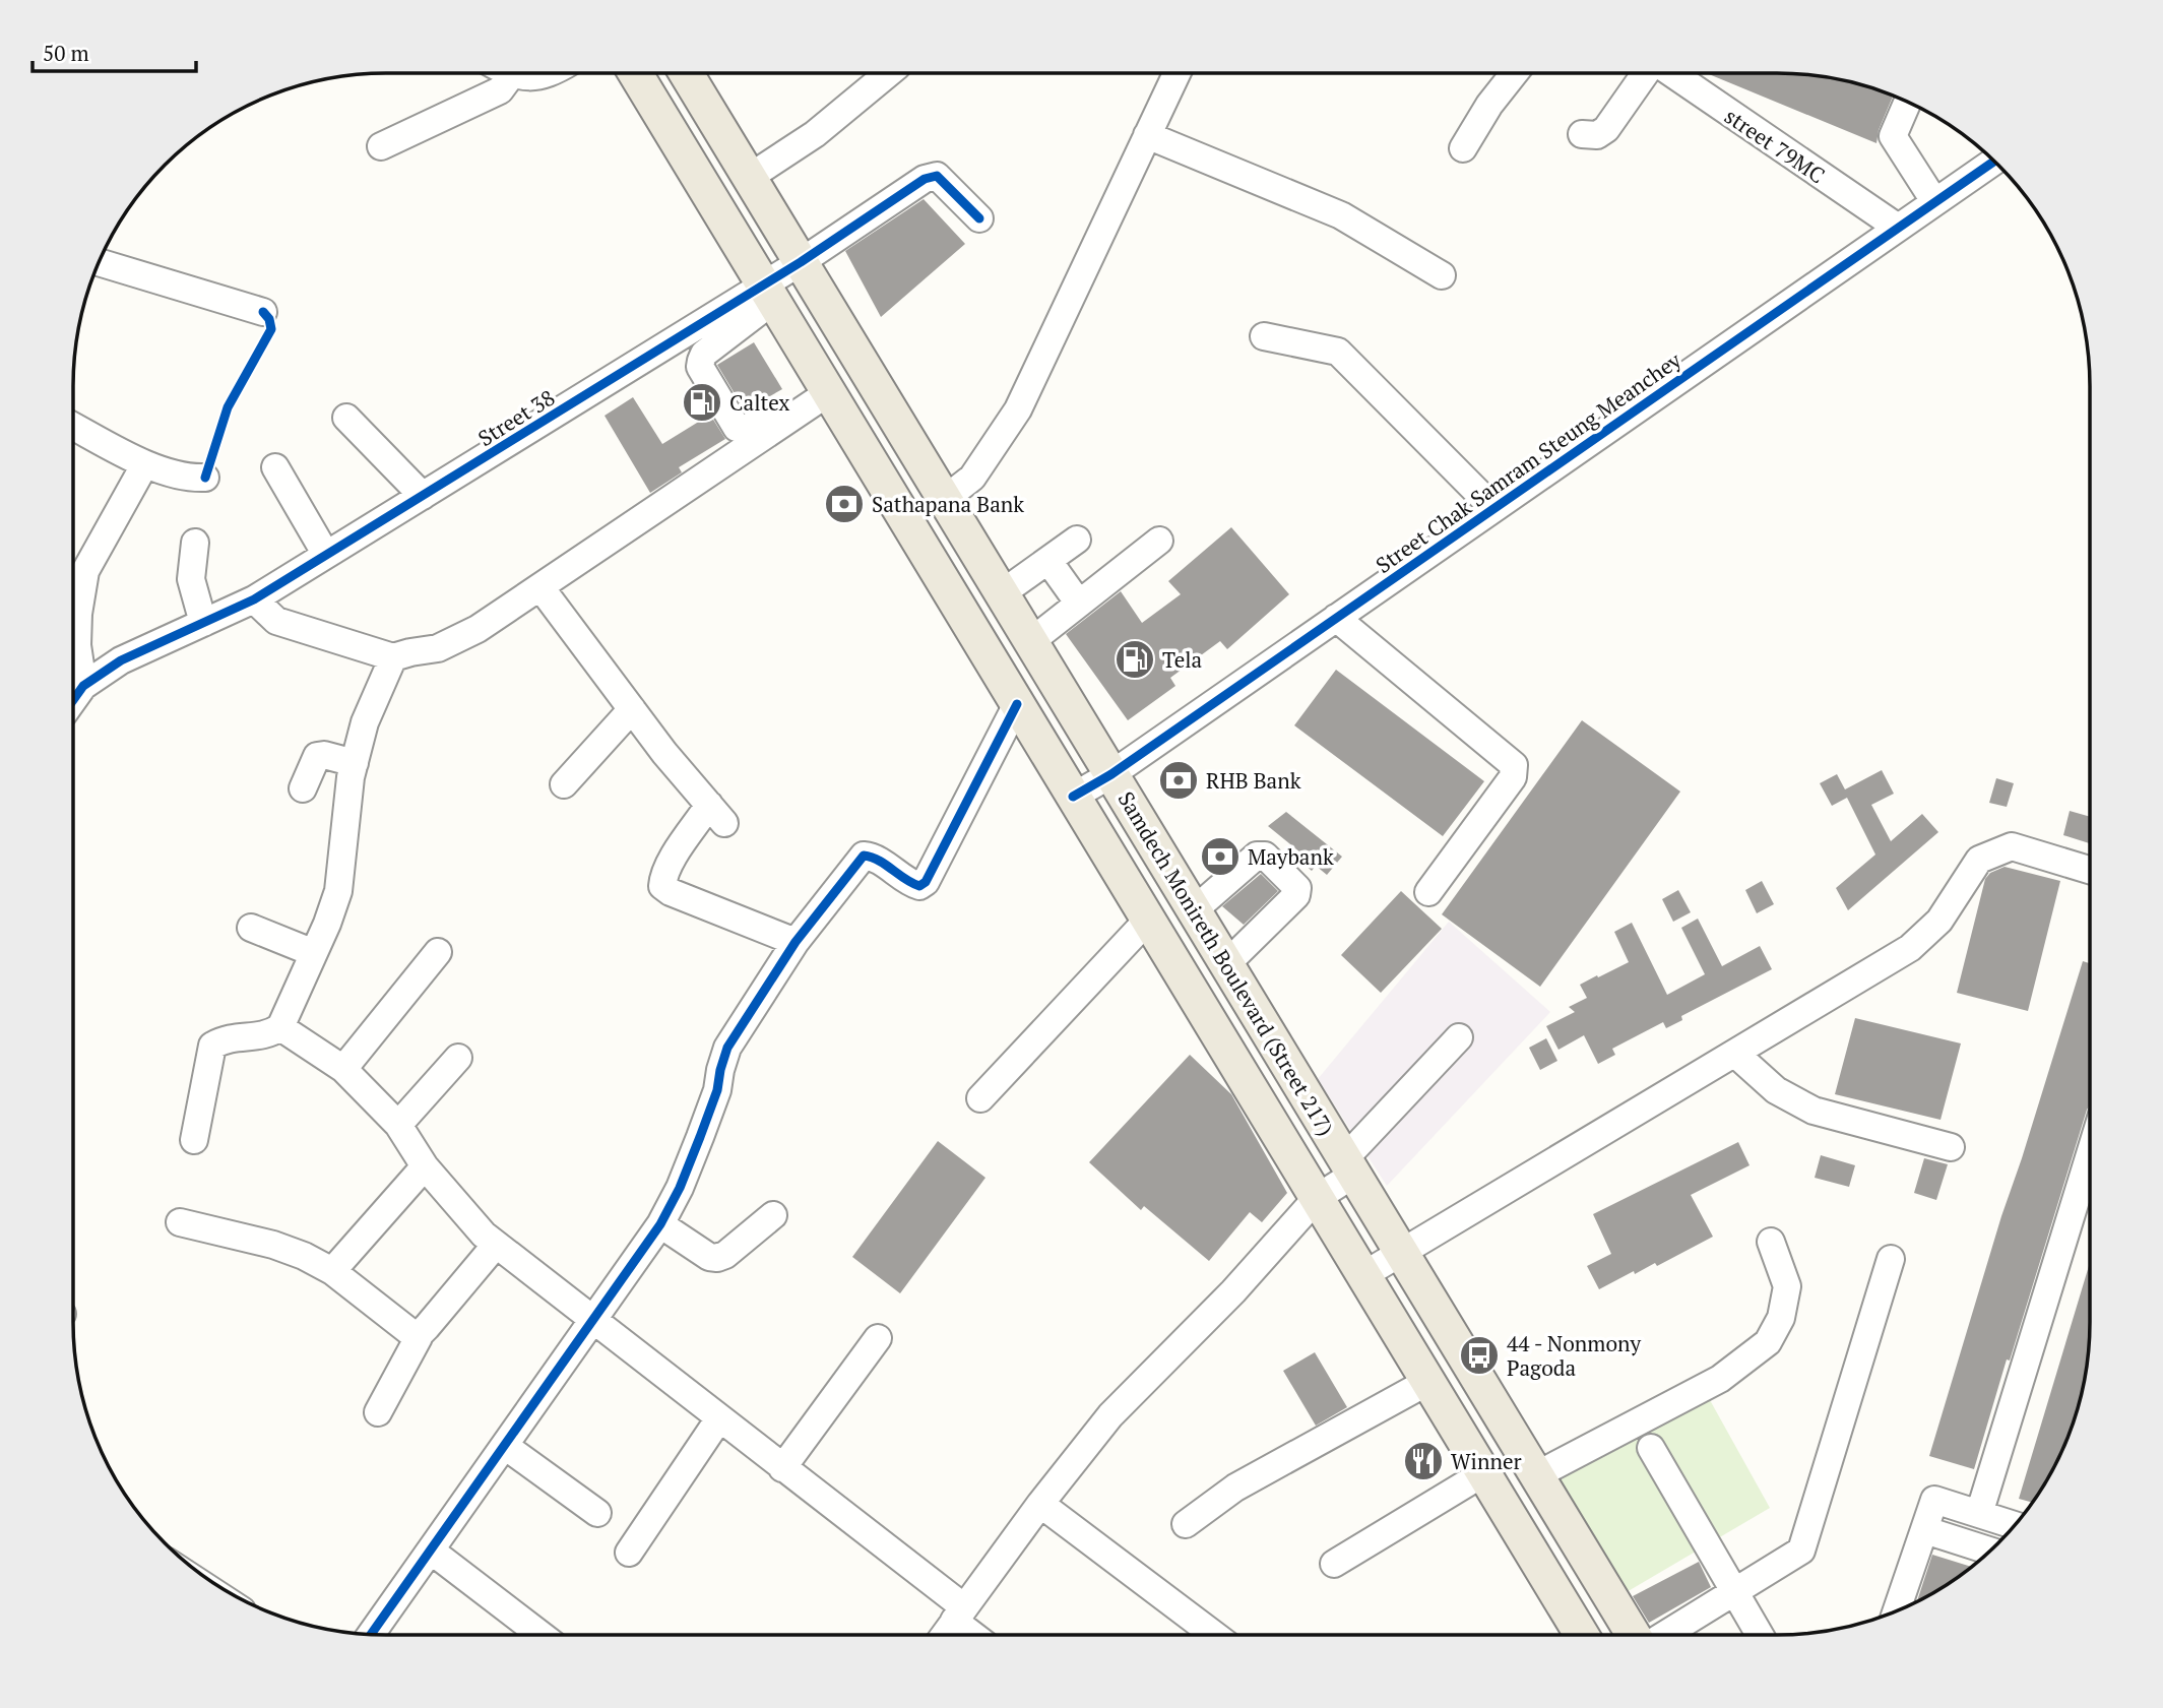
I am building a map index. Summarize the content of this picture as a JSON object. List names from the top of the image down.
{
  "streets": {
    "main road": ["Samdech Monireth Boulevard (Street 217)"],
    "street": ["street 79MC", "Street 38", "Street Chak Samram Steung Meanchey"]
  },
  "crossings": [
    ["street 79MC", "Street Chak Samram Steung Meanchey"],
    ["Street 38", "Samdech Monireth Boulevard (Street 217)"],
    ["Street Chak Samram Steung Meanchey", "Samdech Monireth Boulevard (Street 217)"]
  ],
  "places": {
    "fuel station": ["Caltex", "Tela"],
    "bank": ["Sathapana Bank", "RHB Bank", "Maybank"],
    "bus stop": ["44 - Nonmony Pagoda"],
    "restaurant": ["Winner"]
  },
  "scale_bar": "50 m"
}
